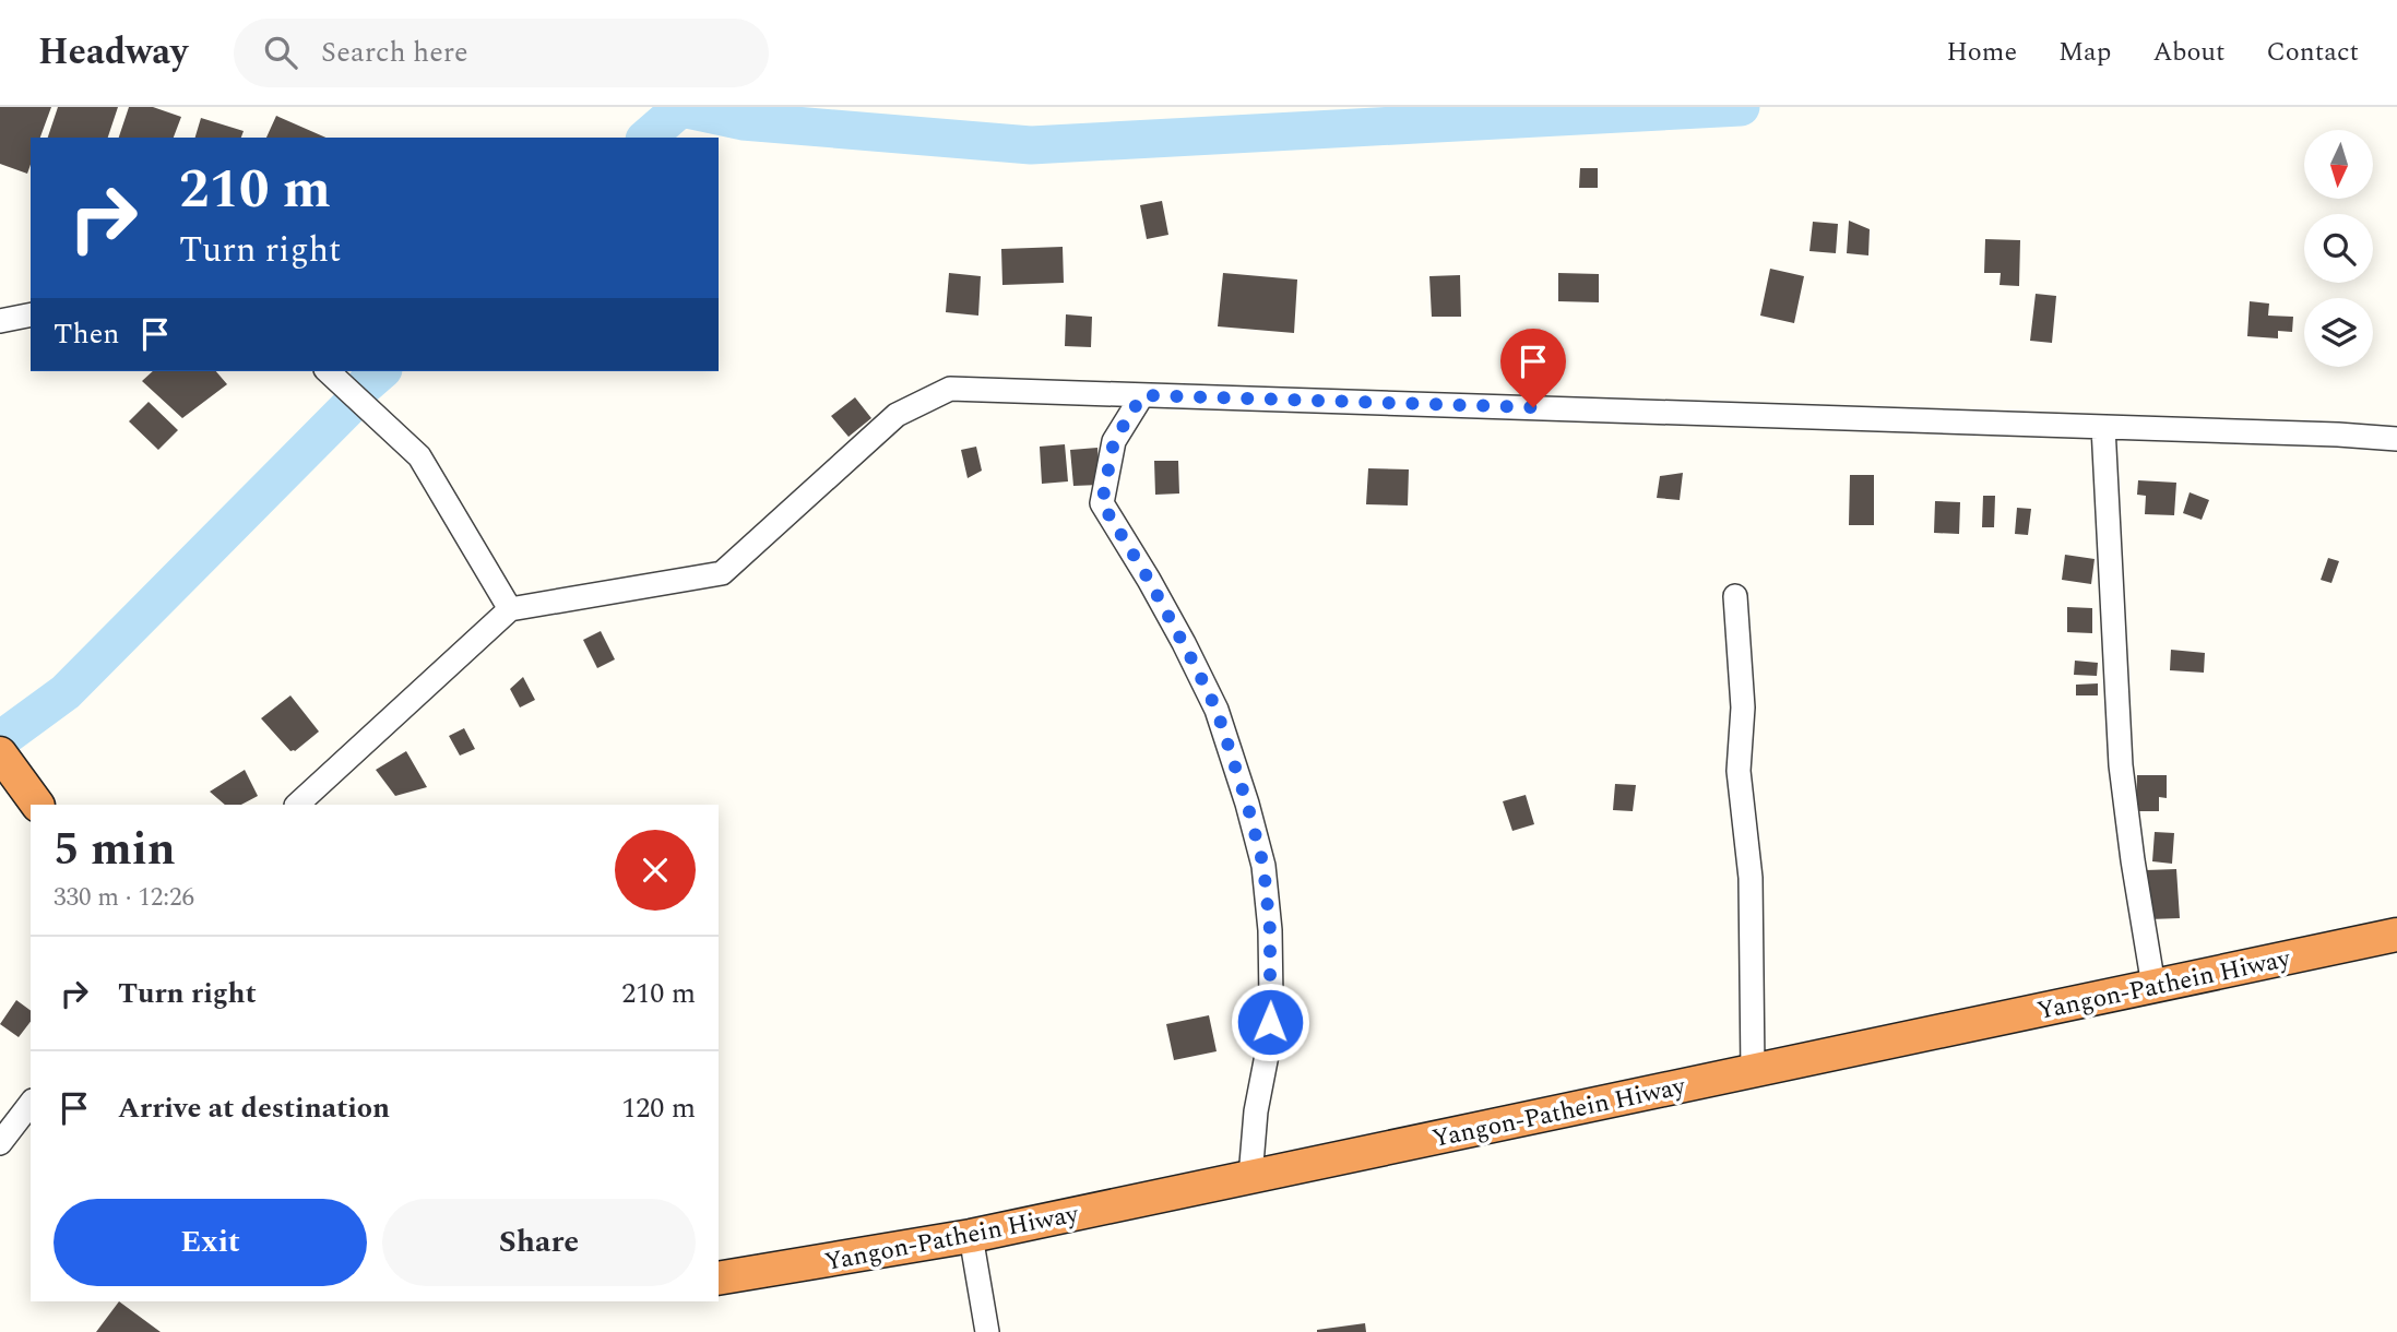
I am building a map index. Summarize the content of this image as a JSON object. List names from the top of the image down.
{
  "streets": {
    "highway": ["Yangon-Pathein Hiway"]
  },
  "north": "bottom",
  "page": {
    "header": "Headway",
    "search": "Search here",
    "nav": [
      "Home",
      "Map",
      "About",
      "Contact"
    ],
    "turn": ["210 m", "Turn right"],
    "then": "Then",
    "heading": ["5 min", "330 m · 12:26"],
    "list": [
      {
        "name": "Turn right",
        "value": "210 m"
      },
      {
        "name": "Arrive at destination",
        "value": "120 m"
      }
    ],
    "buttons": ["Exit", "Share"]
  }
}
